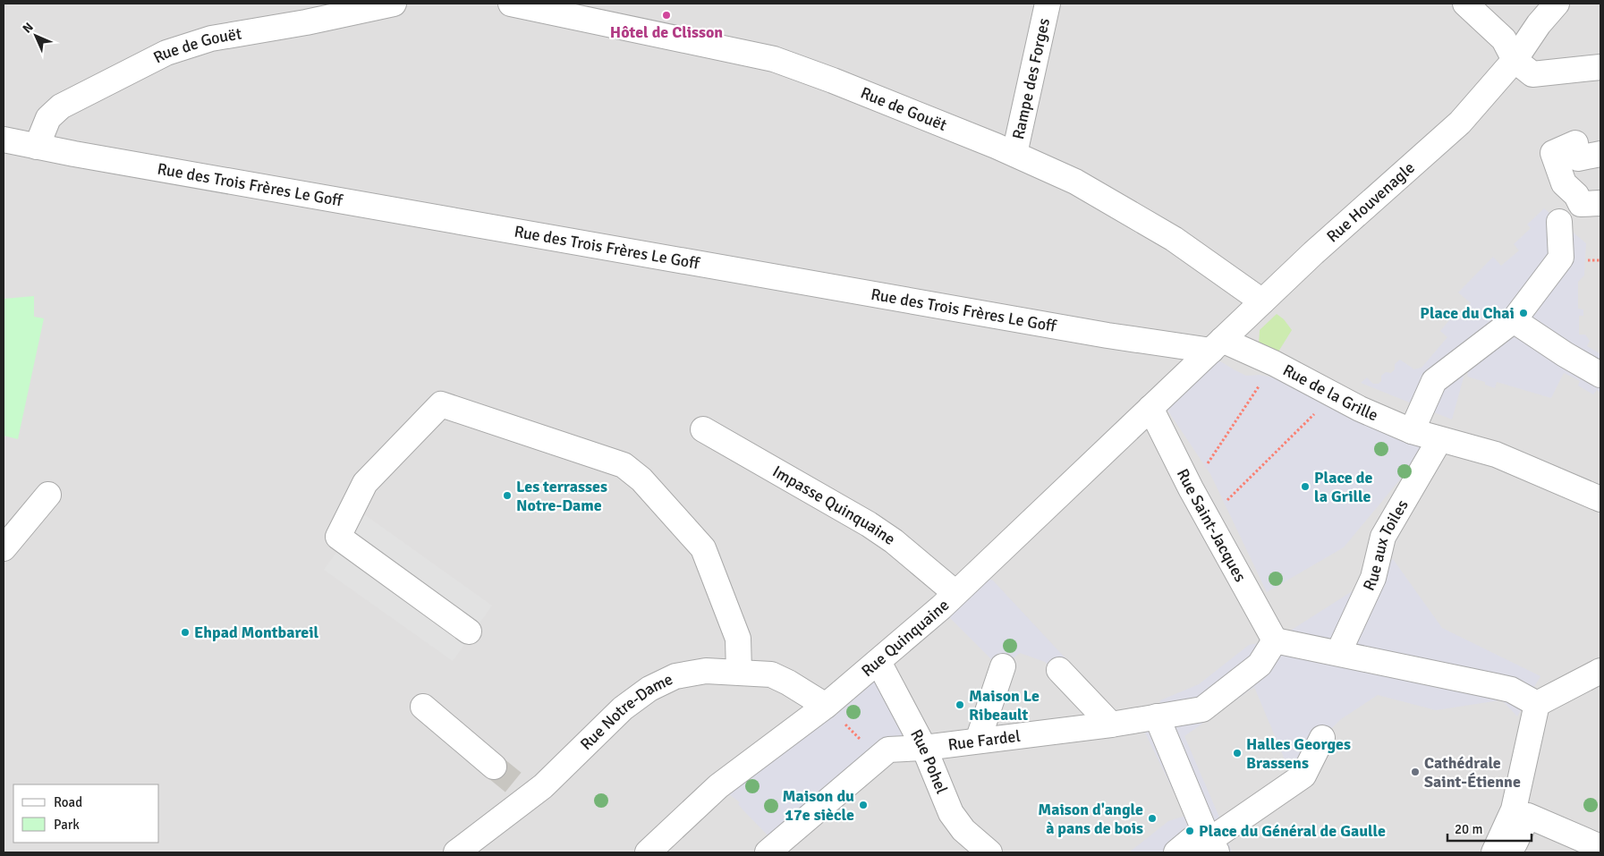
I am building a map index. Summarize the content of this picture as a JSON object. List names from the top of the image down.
{
  "streets": {
    "street": [
      "Rue de Gouët",
      "Rampe des Forges",
      "Rue des Trois Frères Le Goff",
      "Rue Houvenagle",
      "Rue de la Grille",
      "Impasse Quinquaine",
      "Rue Saint-Jacques",
      "Rue aux Toiles",
      "Rue Quinquaine",
      "Rue Notre-Dame",
      "Rue Fardel",
      "Rue Pohel"
    ]
  },
  "crossings": [
    ["Rue de Gouët", "Rampe des Forges"],
    ["Rue de Gouët", "Rue des Trois Frères Le Goff"],
    ["Rue de Gouët", "Rue Houvenagle"],
    ["Rue des Trois Frères Le Goff", "Rue Houvenagle"],
    ["Rue des Trois Frères Le Goff", "Rue de la Grille"],
    ["Rue des Trois Frères Le Goff", "Rue Quinquaine"],
    ["Rue Houvenagle", "Rue de la Grille"],
    ["Rue Houvenagle", "Rue Quinquaine"],
    ["Rue de la Grille", "Rue aux Toiles"],
    ["Rue de la Grille", "Rue Quinquaine"],
    ["Impasse Quinquaine", "Rue Quinquaine"],
    ["Rue Saint-Jacques", "Rue Quinquaine"],
    ["Rue Saint-Jacques", "Rue Fardel"],
    ["Rue Quinquaine", "Rue Notre-Dame"],
    ["Rue Quinquaine", "Rue Pohel"],
    ["Rue Fardel", "Rue Pohel"]
  ],
  "places": [
    "Hôtel de Clisson",
    "Place du Chai",
    "Place de la Grille",
    "Les terrasses Notre-Dame",
    "Ehpad Montbareil",
    "Maison Le Ribeault",
    "Halles Georges Brassens",
    "Cathédrale Saint-Étienne",
    "Maison du 17e siècle",
    "Maison d'angle à pans de bois",
    "Place du Général de Gaulle"
  ],
  "legend": ["Road", "Park"],
  "scale_bar": "20 m",
  "north": "top left"
}
